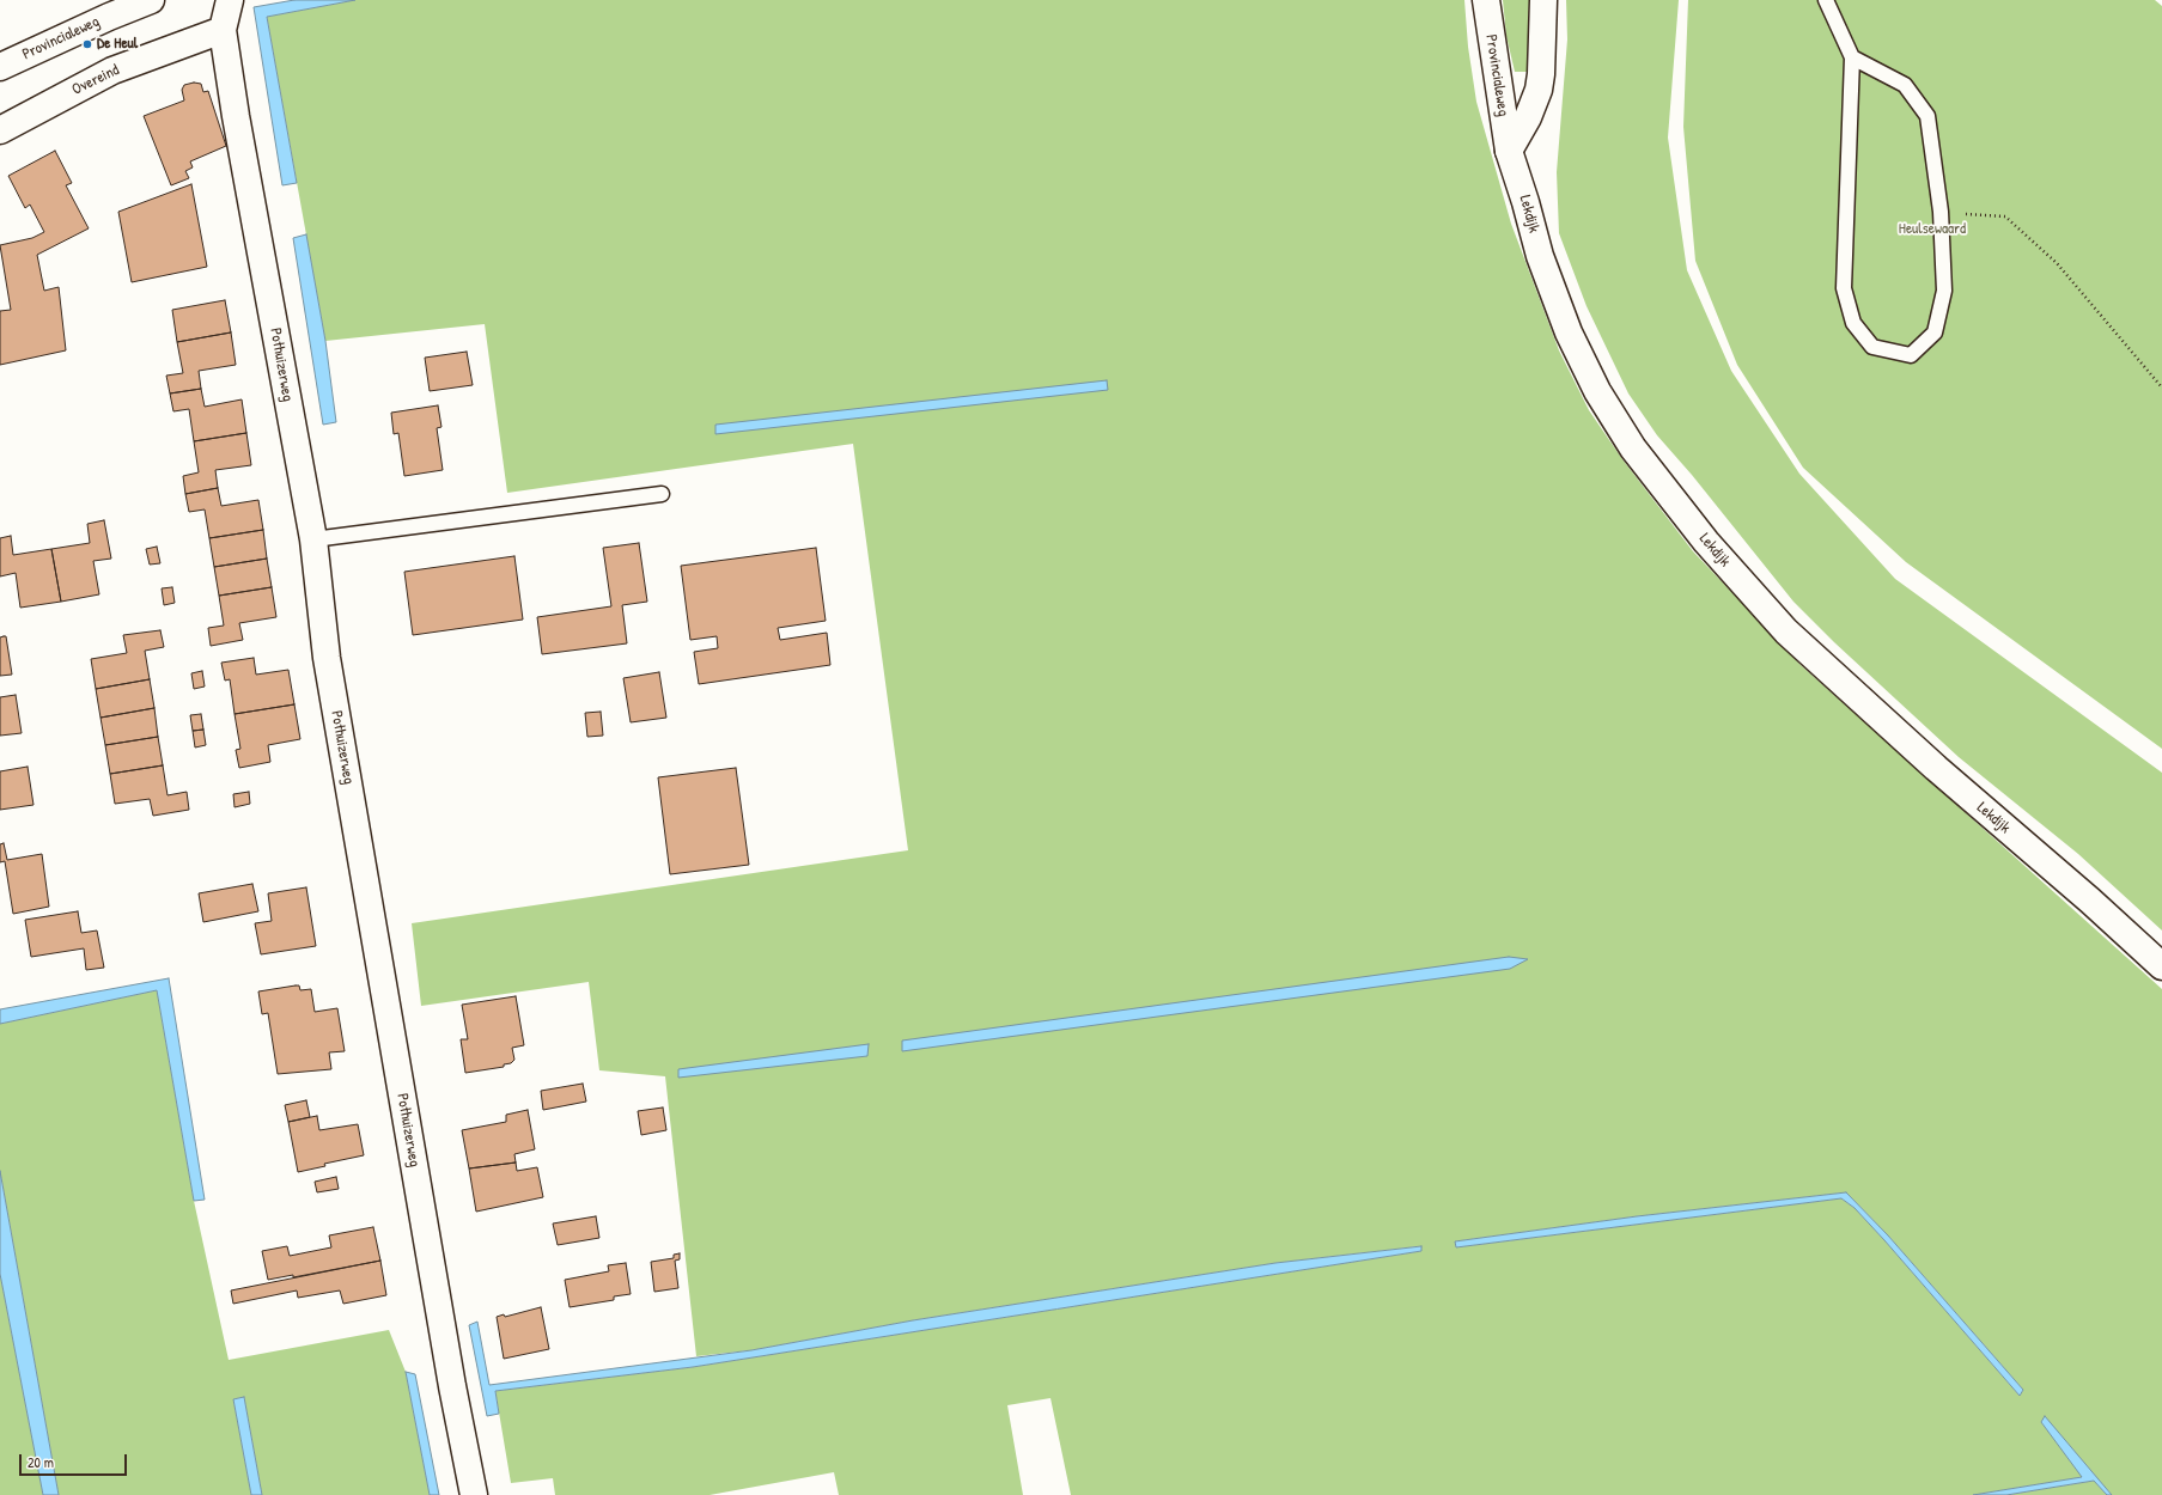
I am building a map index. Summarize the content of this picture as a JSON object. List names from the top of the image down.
{
  "streets": {
    "street": [
      "Provincialeweg",
      "Overeind",
      "Lekdijk",
      "Pothuizerweg"
    ]
  },
  "crossings": [
    ["Provincialeweg", "Lekdijk"],
    ["Overeind", "Pothuizerweg"]
  ],
  "parks": ["Heulsewaard"],
  "places": ["De Heul"],
  "scale_bar": "20 m"
}
